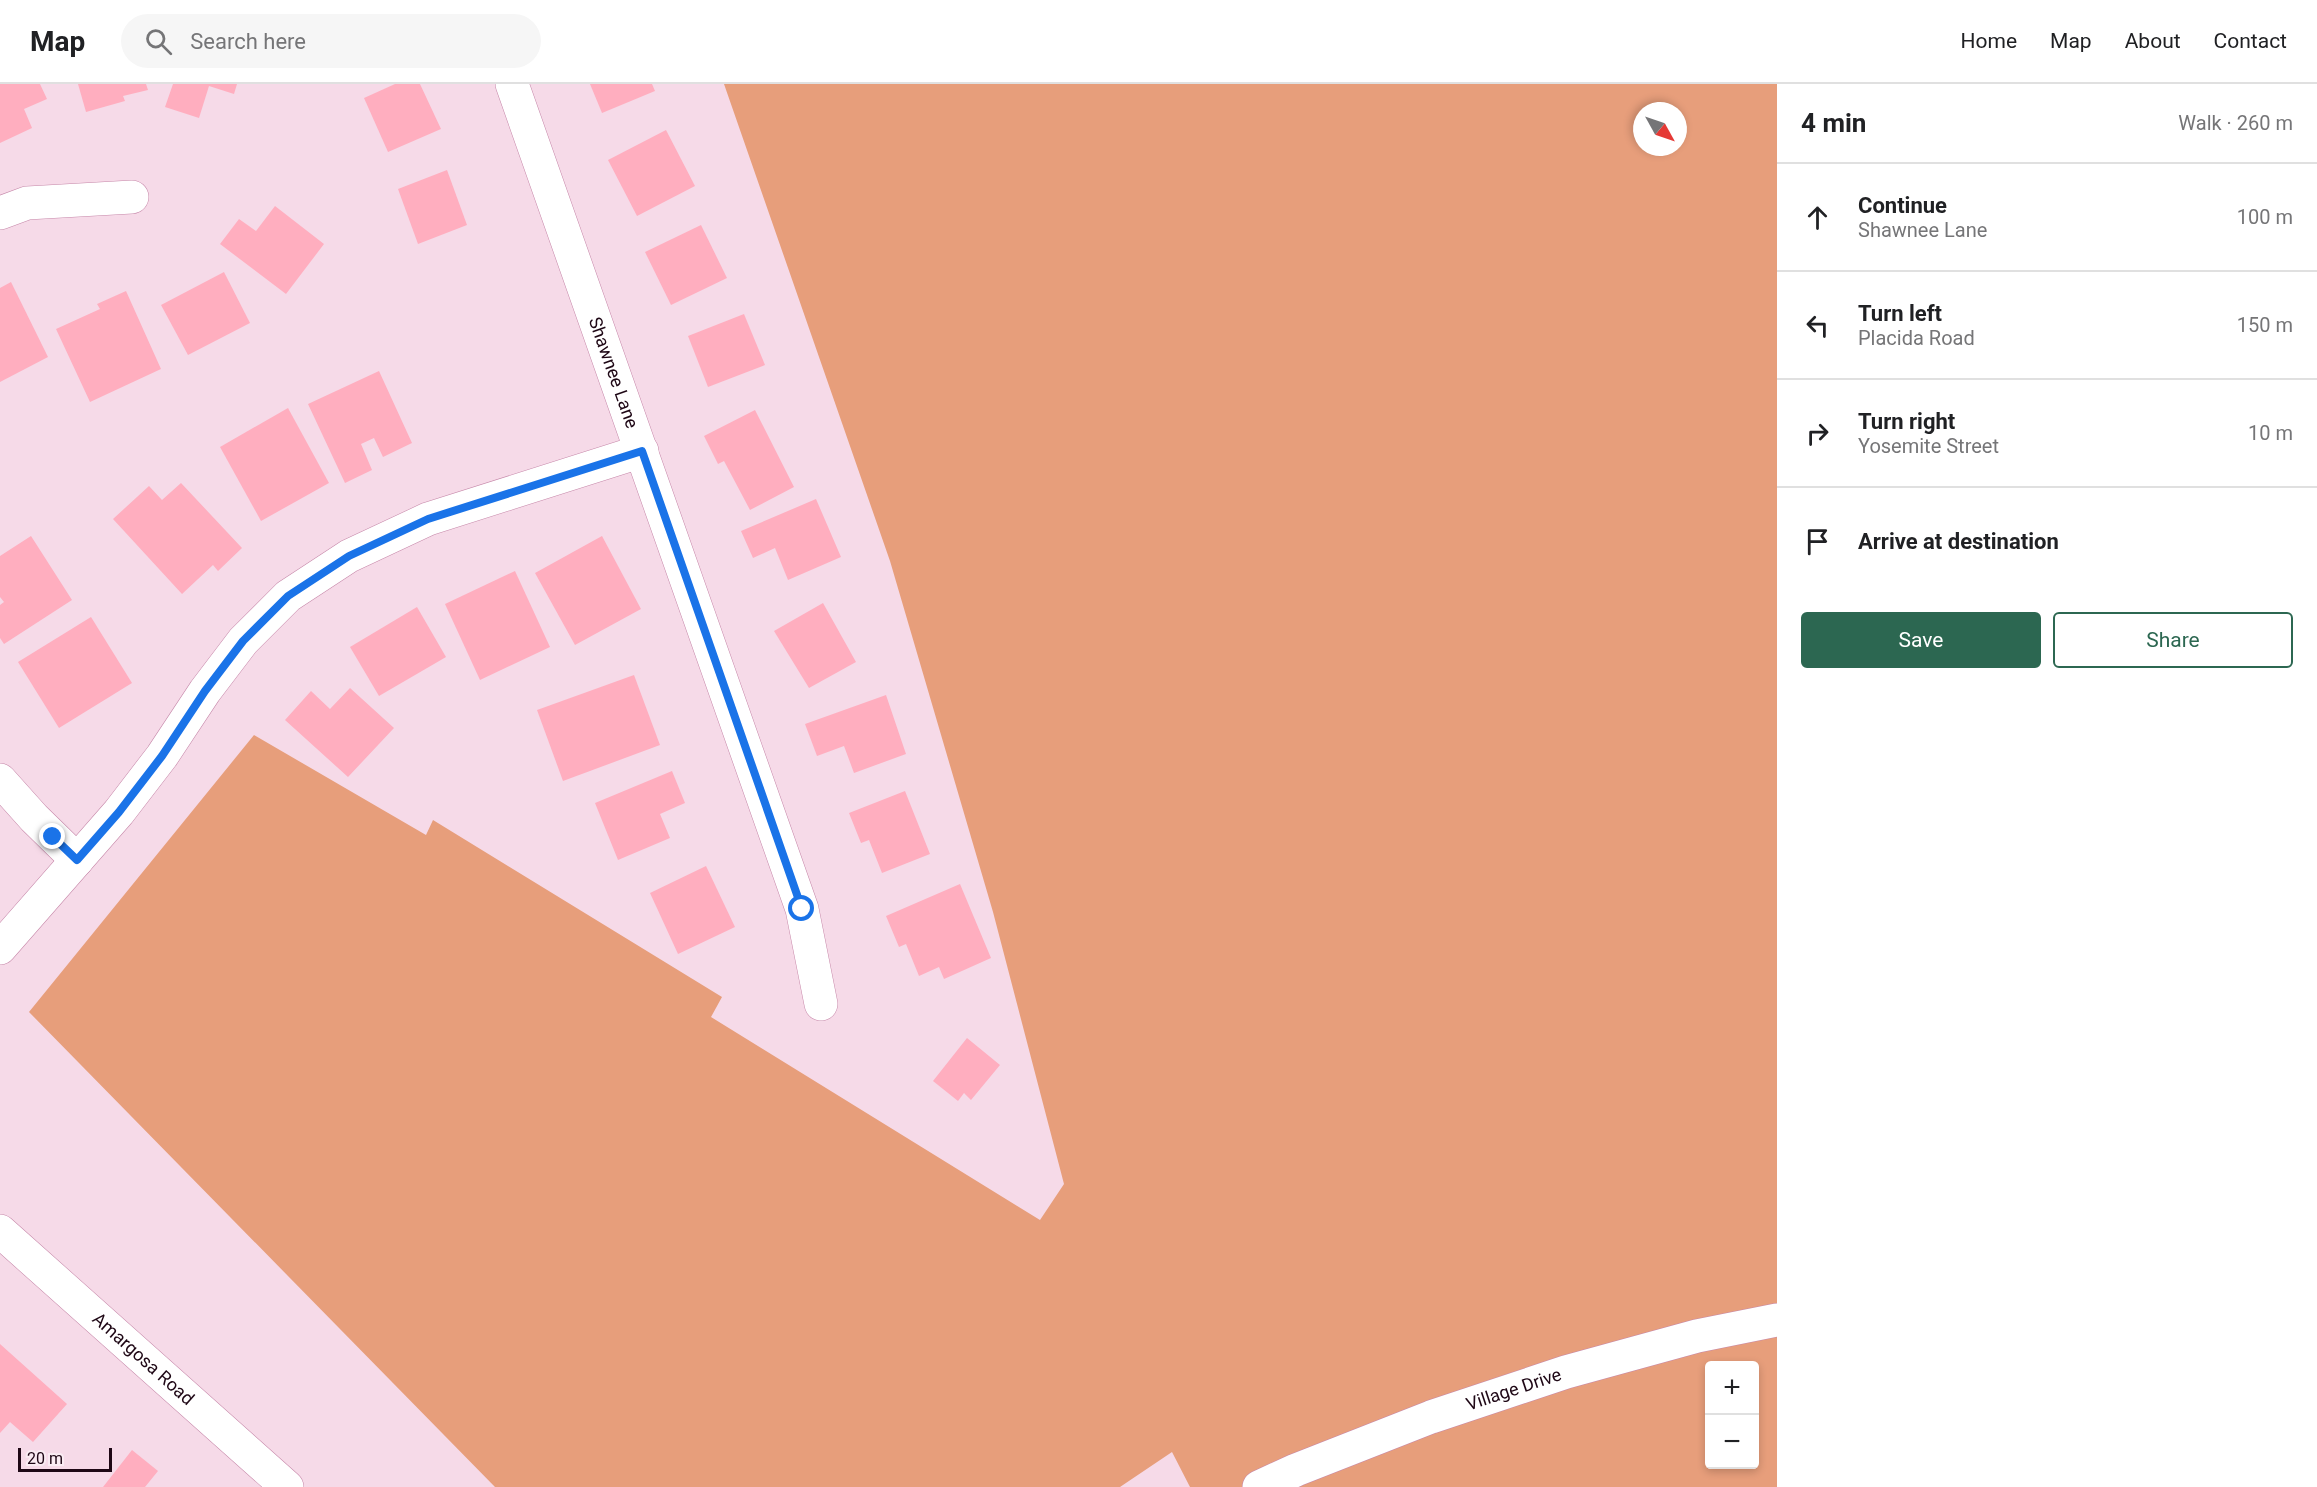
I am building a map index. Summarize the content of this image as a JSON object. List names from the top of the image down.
{
  "streets": {
    "street": ["Shawnee Lane", "Amargosa Road", "Village Drive"]
  },
  "scale_bar": "20 m",
  "north": "bottom right",
  "page": {
    "header": "Map",
    "search": "Search here",
    "nav": [
      "Home",
      "Map",
      "About",
      "Contact"
    ],
    "heading": ["4 min", "Walk · 260 m"],
    "list": [
      ["Continue", "Shawnee Lane", "100 m"],
      ["Turn left", "Placida Road", "150 m"],
      ["Turn right", "Yosemite Street", "10 m"],
      "Arrive at destination"
    ],
    "buttons": ["Save", "Share"],
    "map_buttons": ["+", "−"],
    "scale": "20 m"
  }
}
